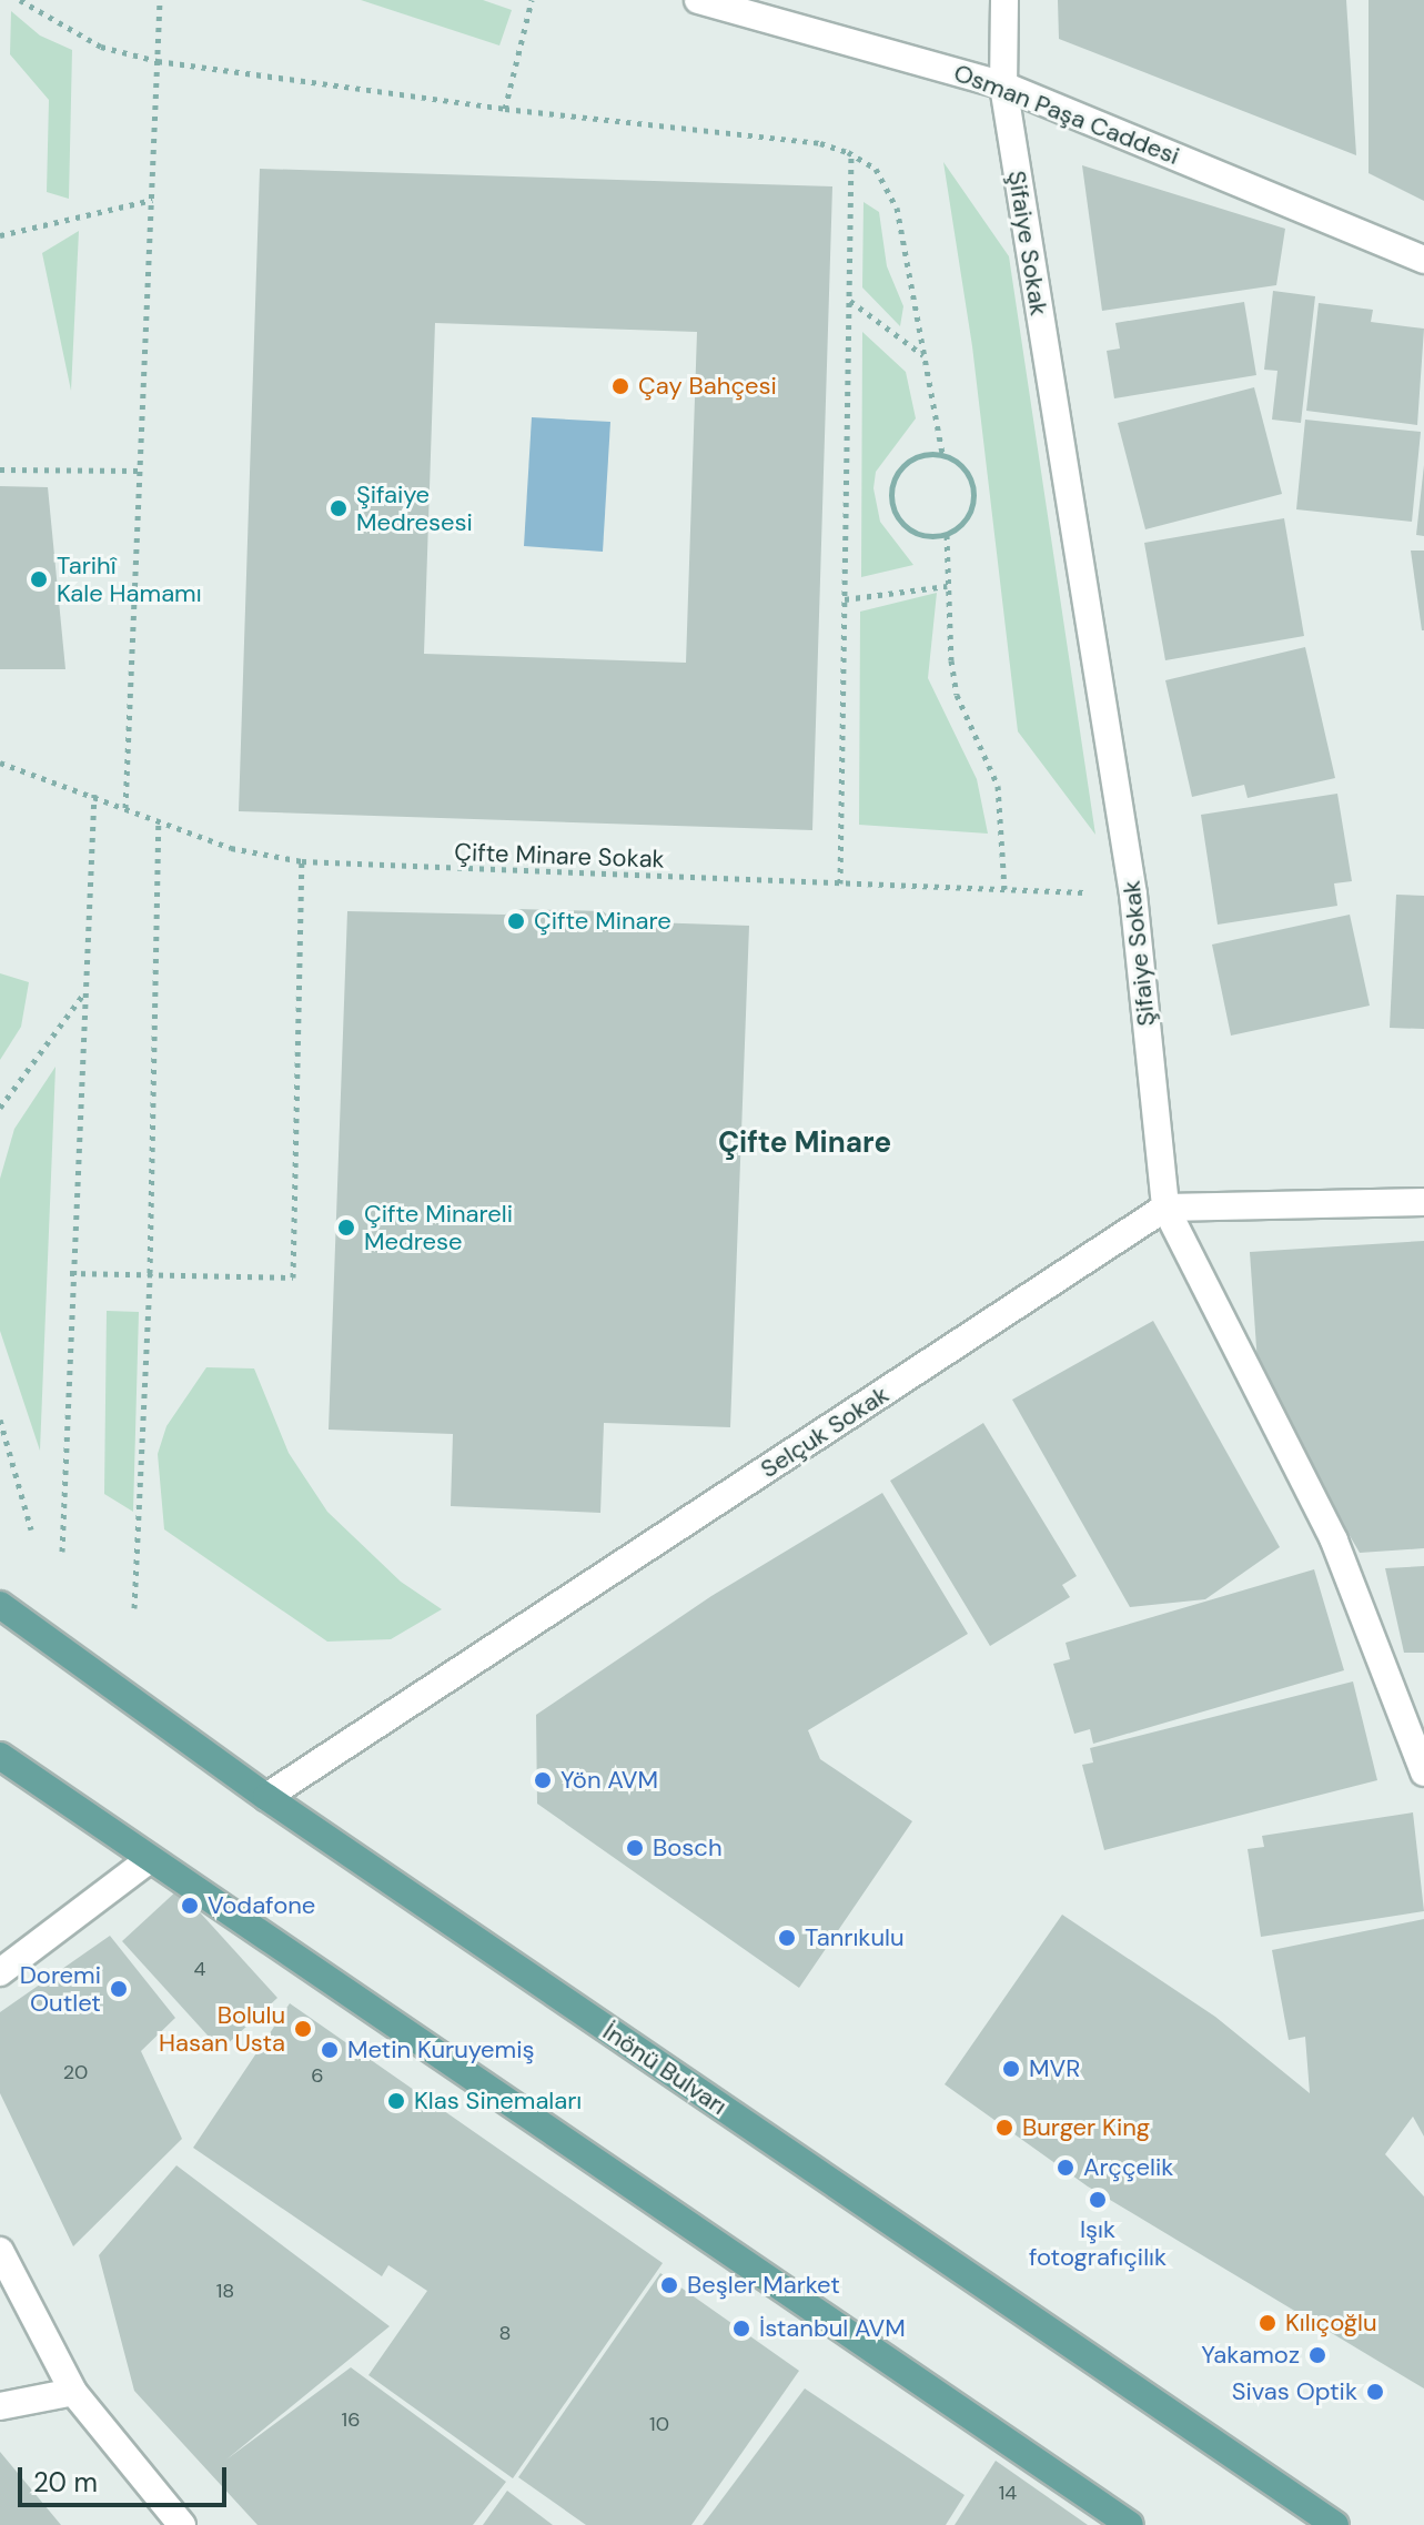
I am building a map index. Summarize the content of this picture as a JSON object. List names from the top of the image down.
{
  "streets": {
    "main road": ["İnönü Bulvarı"],
    "street": ["Osman Paşa Caddesi", "Şifaiye Sokak", "Selçuk Sokak"],
    "path": ["Çifte Minare Sokak"]
  },
  "crossings": [
    ["Osman Paşa Caddesi", "Şifaiye Sokak"],
    ["Şifaiye Sokak", "Çifte Minare Sokak"],
    ["Şifaiye Sokak", "Selçuk Sokak"],
    ["Selçuk Sokak", "İnönü Bulvarı"]
  ],
  "districts": ["Çifte Minare"],
  "places": [
    "Çay Bahçesi",
    "Şifaiye Medresesi",
    "Tarihî Kale Hamamı",
    "Çifte Minare",
    "Çifte Minareli Medrese",
    "Yön AVM",
    "Bosch",
    "Vodafone",
    "Tanrıkulu",
    "Doremi Outlet",
    "Bolulu Hasan Usta",
    "Metin Kuruyemiş",
    "MVR",
    "Klas Sinemaları",
    "Burger King",
    "Arççelik",
    "Işık fotografıçilık",
    "Beşler Market",
    "Kılıçoğlu",
    "İstanbul AVM",
    "Yakamoz",
    "Sivas Optik"
  ],
  "house_numbers": [
    "4",
    "20",
    "6",
    "18",
    "8",
    "16",
    "10",
    "14"
  ],
  "scale_bar": "20 m"
}
